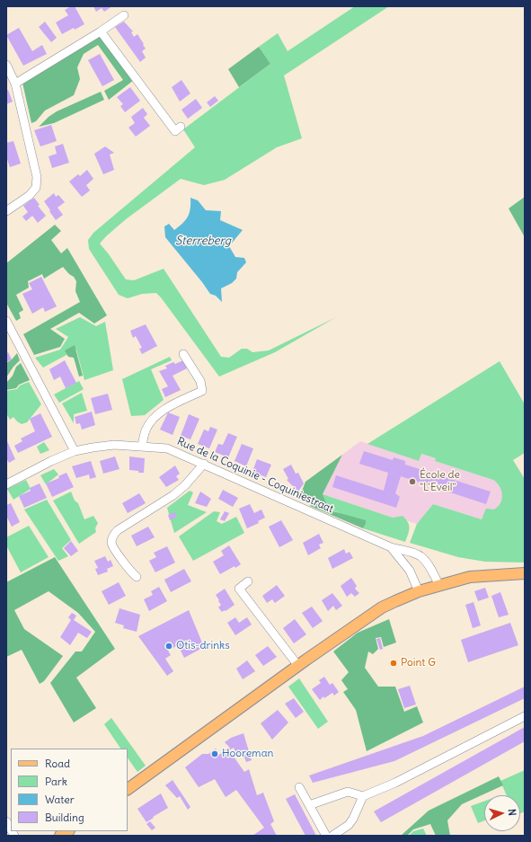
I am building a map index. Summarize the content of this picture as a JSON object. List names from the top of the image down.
{
  "streets": {
    "street": ["Rue de la Coquinie - Coquiniestraat"]
  },
  "water": ["Sterreberg"],
  "places": [
    "École de \"L'Eveil\"",
    "Otis-drinks",
    "Point G",
    "Hooreman"
  ],
  "legend": [
    "Road",
    "Park",
    "Water",
    "Building"
  ],
  "north": "right"
}
